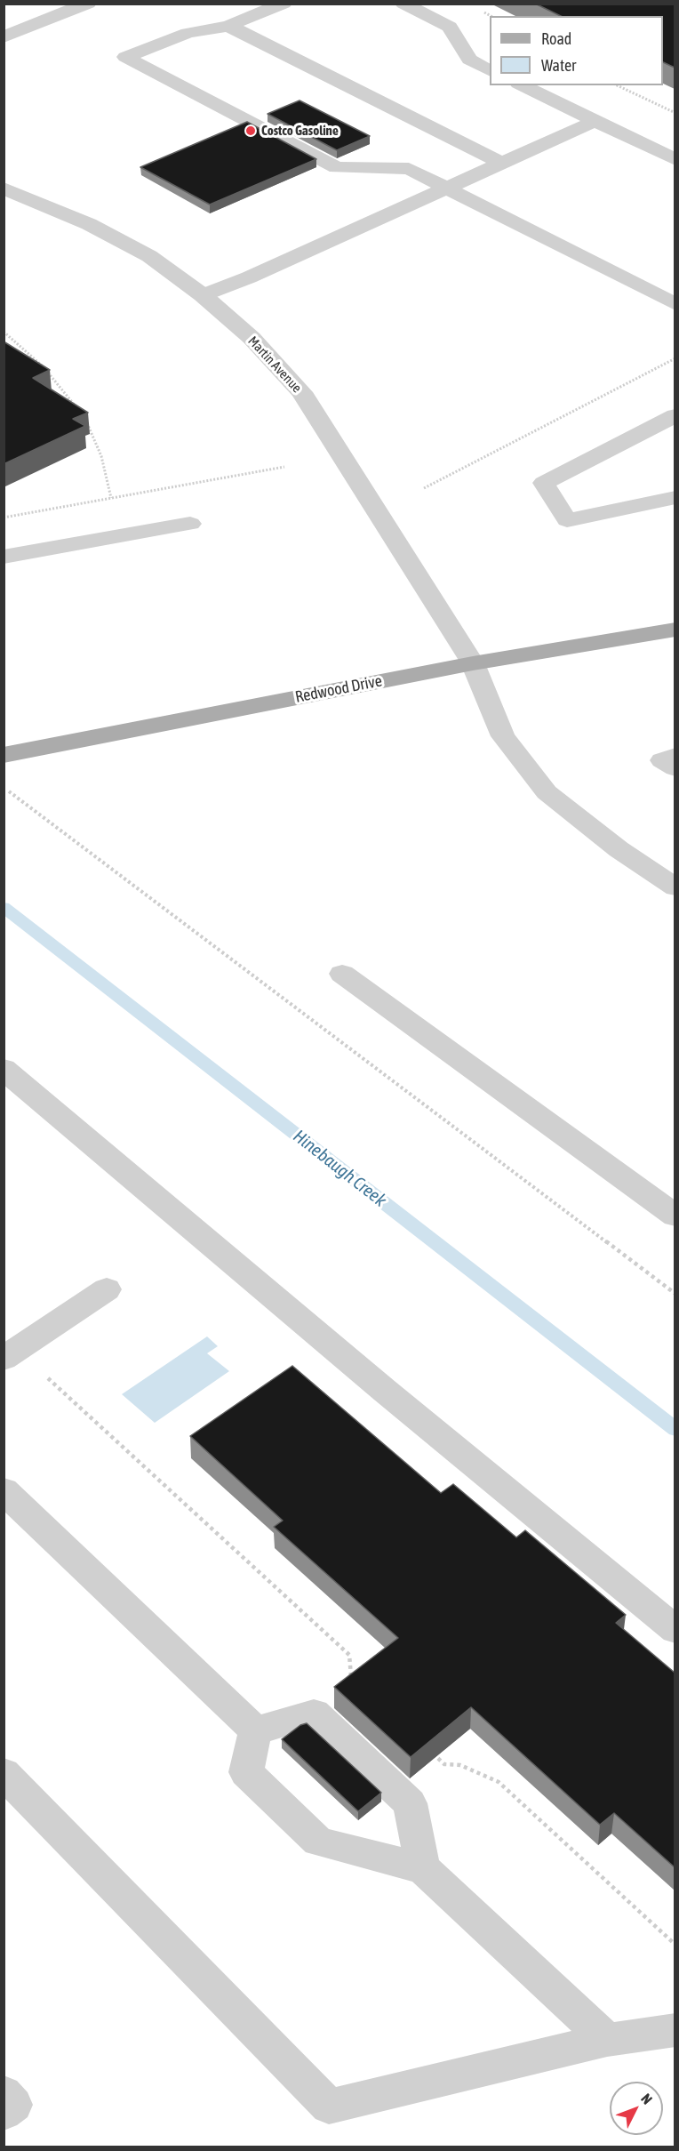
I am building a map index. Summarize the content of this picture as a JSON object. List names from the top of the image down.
{
  "streets": {
    "main road": ["Redwood Drive"],
    "street": ["Martin Avenue"]
  },
  "crossings": [
    ["Martin Avenue", "Redwood Drive"]
  ],
  "water": ["Hinebaugh Creek"],
  "places": ["Costco Gasoline"],
  "legend": ["Road", "Water"],
  "north": "top right"
}
